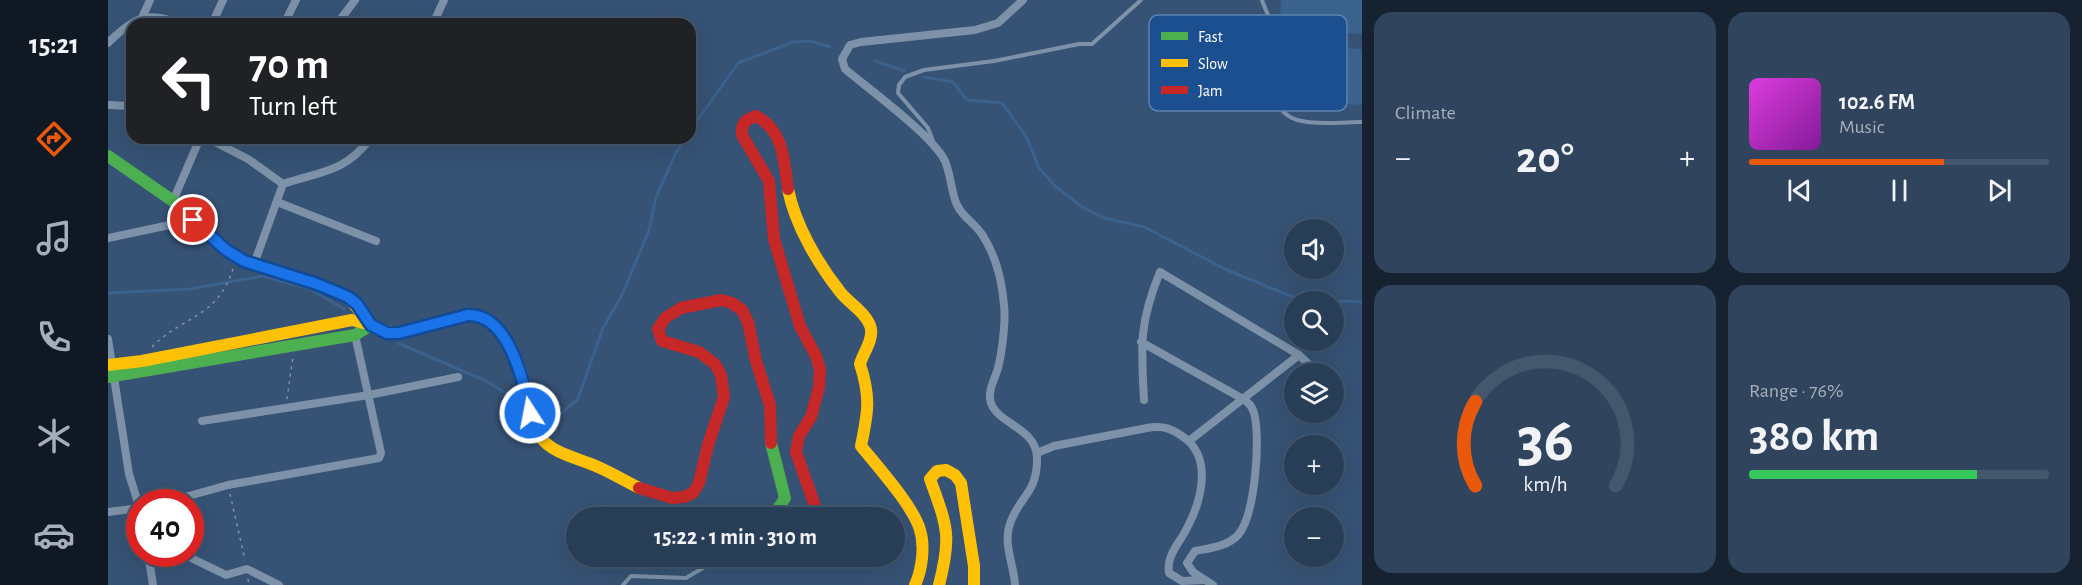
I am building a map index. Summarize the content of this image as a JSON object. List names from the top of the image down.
{
  "legend": ["Fast", "Slow", "Jam"],
  "page": {
    "tabs": "15:21",
    "tile": [
      "Climate",
      ["Range · 76%", "380 km"]
    ],
    "turn": ["70 m", "Turn left"],
    "song": ["102.6 FM", "Music"],
    "heat": ["−", "20°", "+"],
    "map_buttons": ["+", "−"],
    "limit": "40",
    "trip": "15:22 · 1 min · 310 m",
    "gauge": ["36", "km/h"]
  }
}
